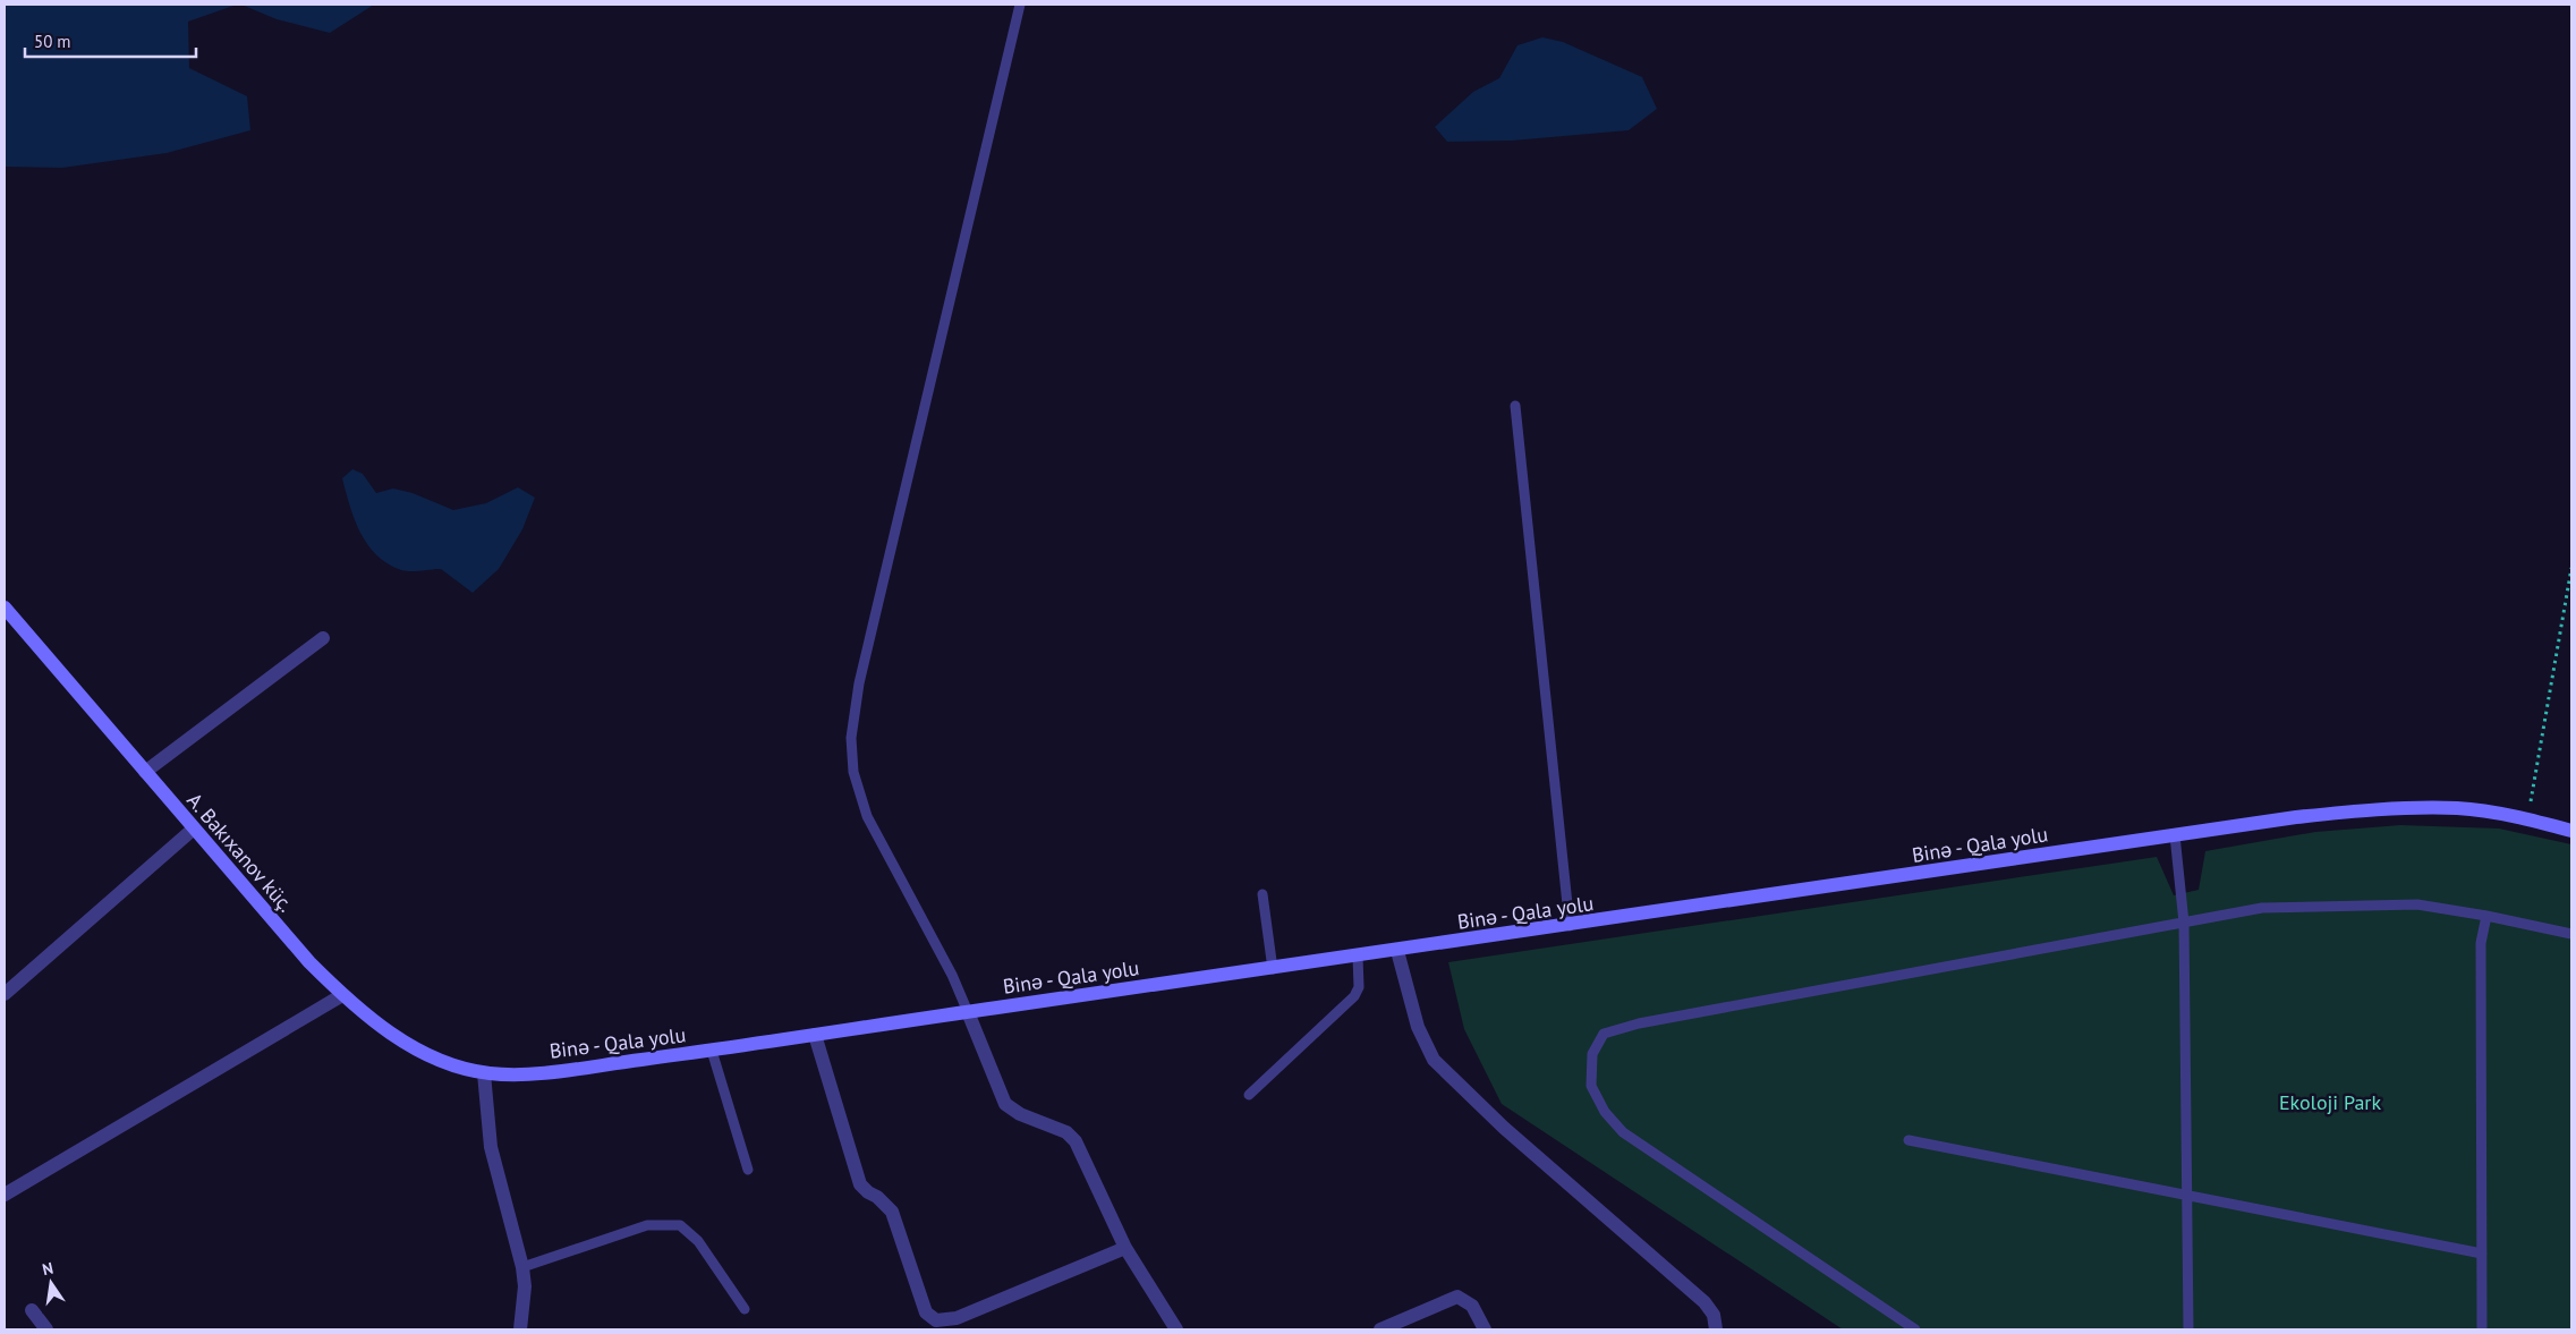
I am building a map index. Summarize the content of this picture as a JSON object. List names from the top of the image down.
{
  "streets": {
    "main road": ["Binə - Qala yolu", "A. Bakıxanov küç."]
  },
  "crossings": [
    ["Binə - Qala yolu", "A. Bakıxanov küç."]
  ],
  "parks": ["Ekoloji Park"],
  "scale_bar": "50 m",
  "north": "top"
}
